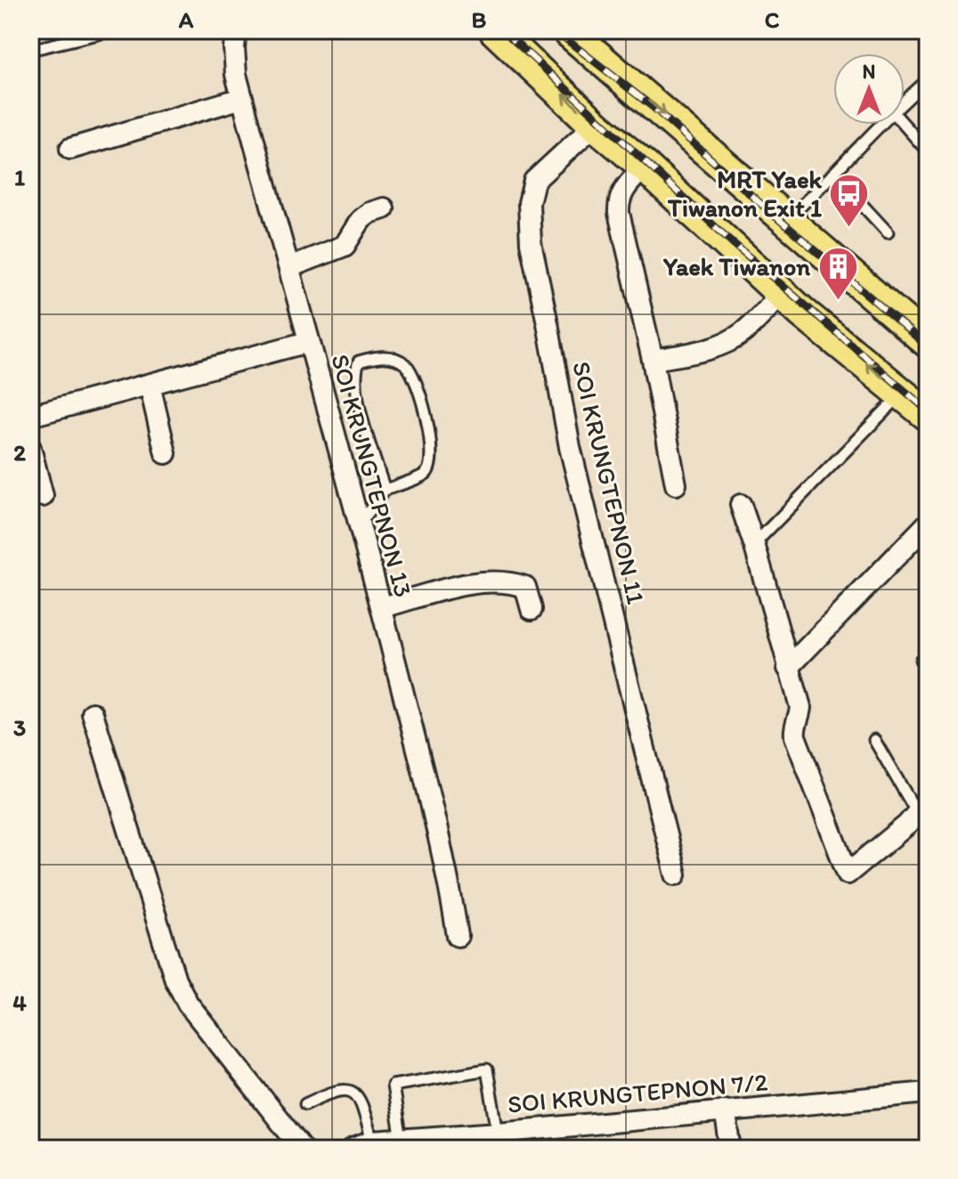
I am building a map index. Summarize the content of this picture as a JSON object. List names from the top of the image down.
{
  "streets": {
    "street": ["SOI KRUNGTEPNON 13", "SOI KRUNGTEPNON 11", "SOI KRUNGTEPNON 7/2"]
  },
  "places": {
    "bus stop": ["MRT Yaek Tiwanon Exit 1"],
    "building": ["Yaek Tiwanon"]
  },
  "north": "top",
  "grid": {
    "columns": ["A", "B", "C"],
    "rows": [
      "1",
      "2",
      "3",
      "4"
    ]
  }
}
